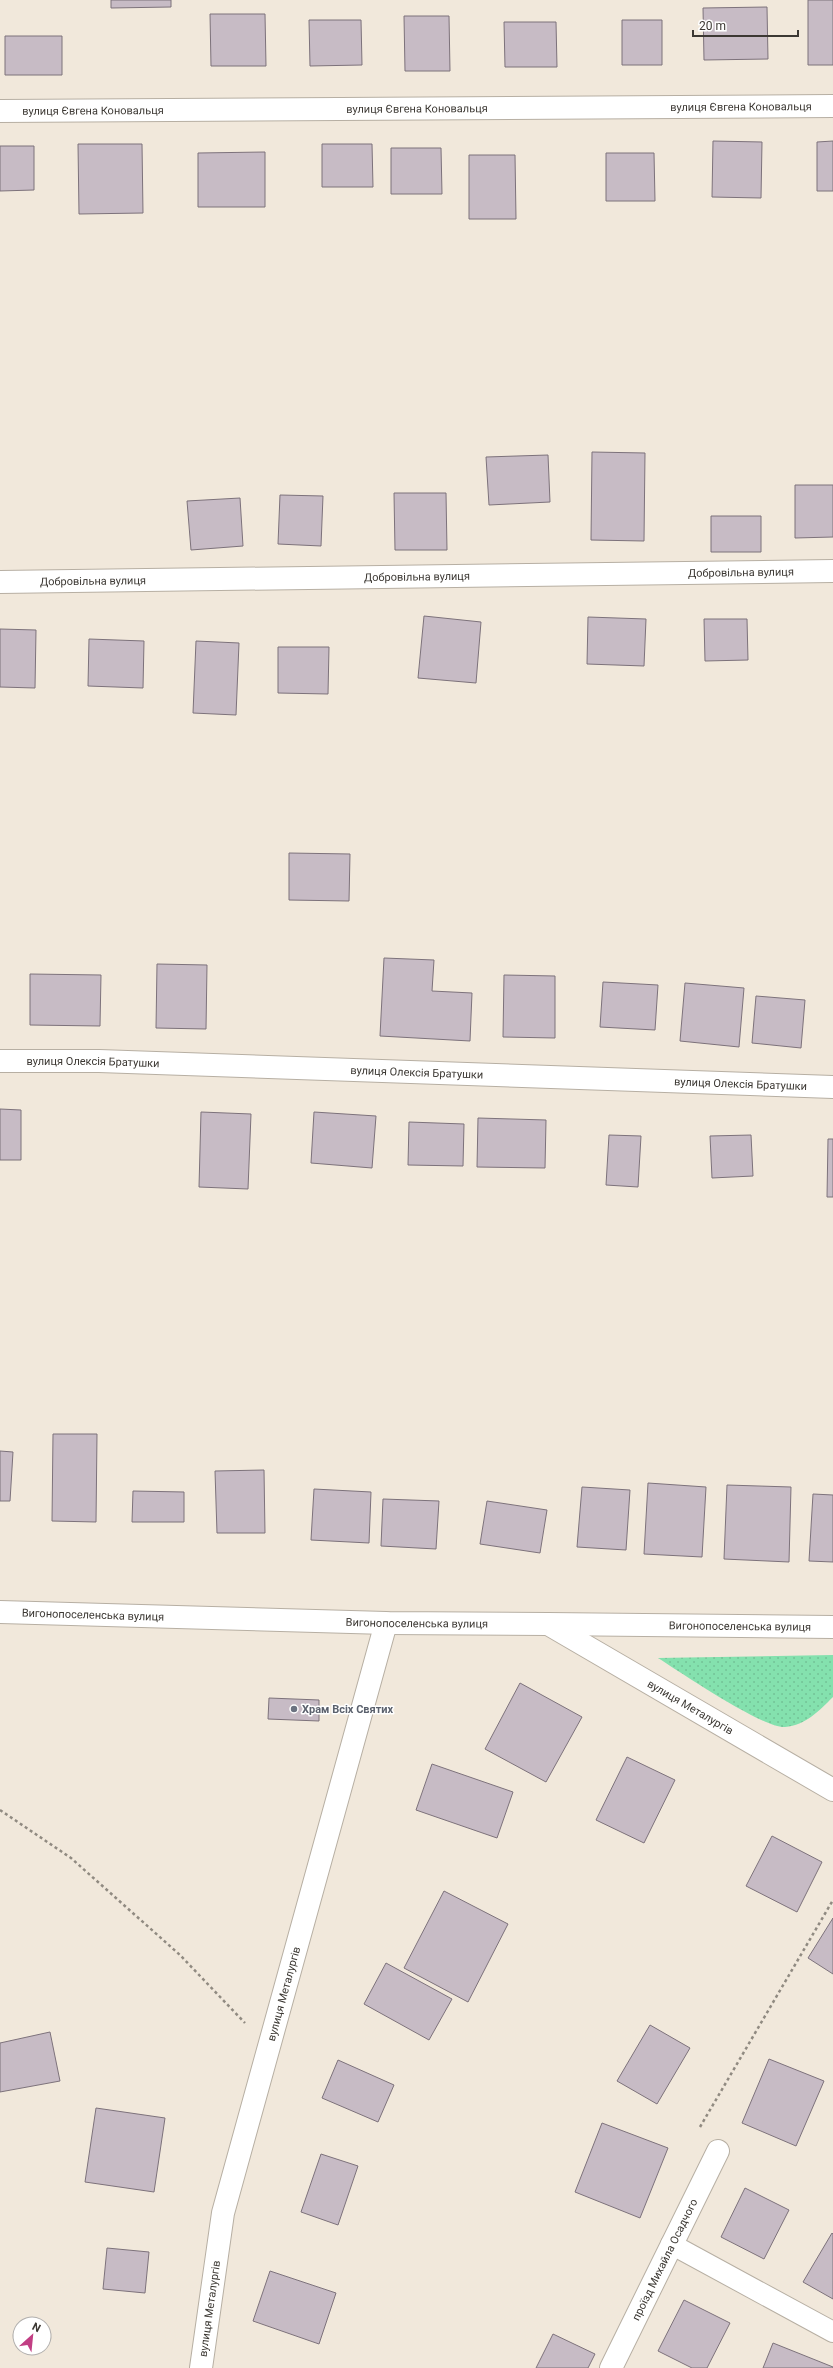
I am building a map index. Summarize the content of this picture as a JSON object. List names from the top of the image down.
{
  "streets": {
    "street": [
      "вулиця Євгена Коновальця",
      "Добровільна вулиця",
      "вулиця Олексія Братушки",
      "Вигонопоселенська вулиця",
      "вулиця Металургів",
      "проїзд Михайла Осадчого"
    ]
  },
  "crossings": [
    ["Вигонопоселенська вулиця", "вулиця Металургів"]
  ],
  "places": ["Храм Всіх Святих"],
  "scale_bar": "20 m",
  "north": "top right"
}
